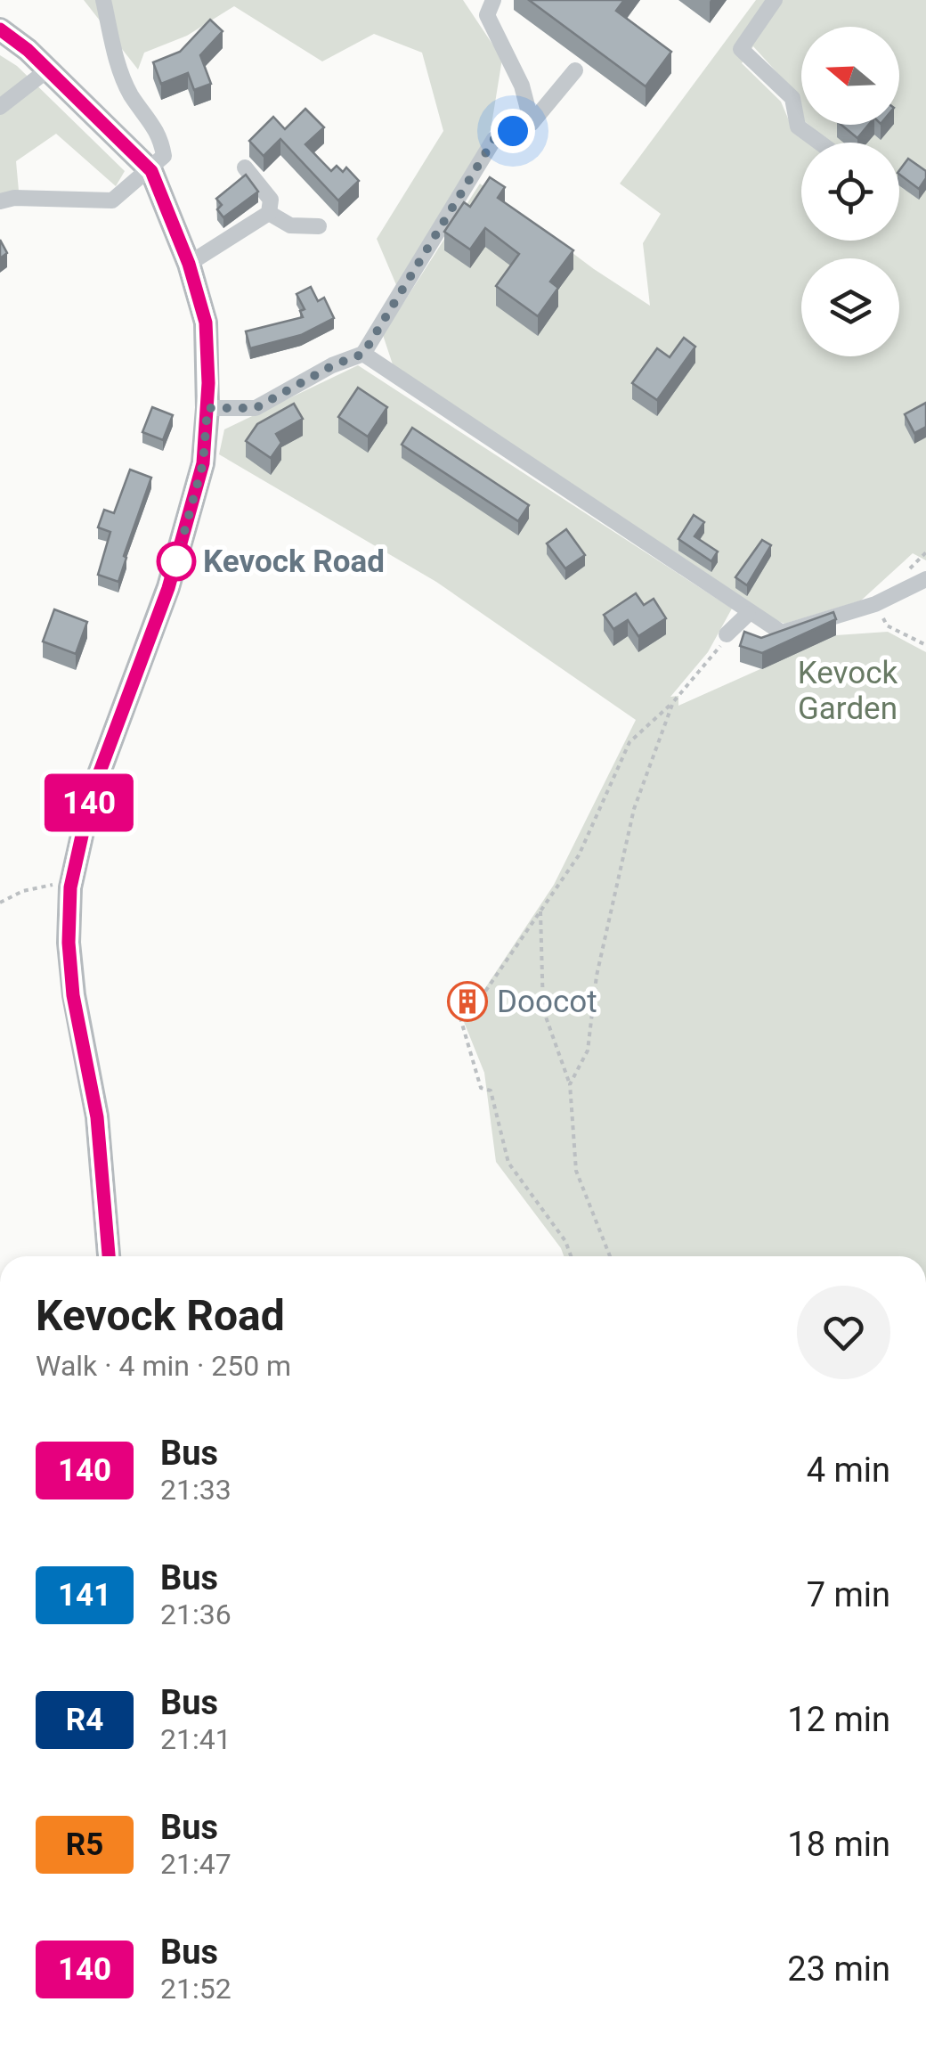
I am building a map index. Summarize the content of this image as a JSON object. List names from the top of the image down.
{
  "parks": ["Kevock Garden"],
  "places": {
    "other": ["Kevock Road"],
    "building": ["Doocot"]
  },
  "lines": ["bus line 140"],
  "north": "left",
  "page": {
    "on_map": "140",
    "heading": ["Kevock Road", "Walk · 4 min · 250 m"],
    "list": [
      {
        "mark": "140",
        "name": "Bus",
        "note": "21:33",
        "value": "4 min"
      },
      {
        "mark": "141",
        "name": "Bus",
        "note": "21:36",
        "value": "7 min"
      },
      {
        "mark": "R4",
        "name": "Bus",
        "note": "21:41",
        "value": "12 min"
      },
      {
        "mark": "R5",
        "name": "Bus",
        "note": "21:47",
        "value": "18 min"
      },
      {
        "mark": "140",
        "name": "Bus",
        "note": "21:52",
        "value": "23 min"
      }
    ]
  }
}
